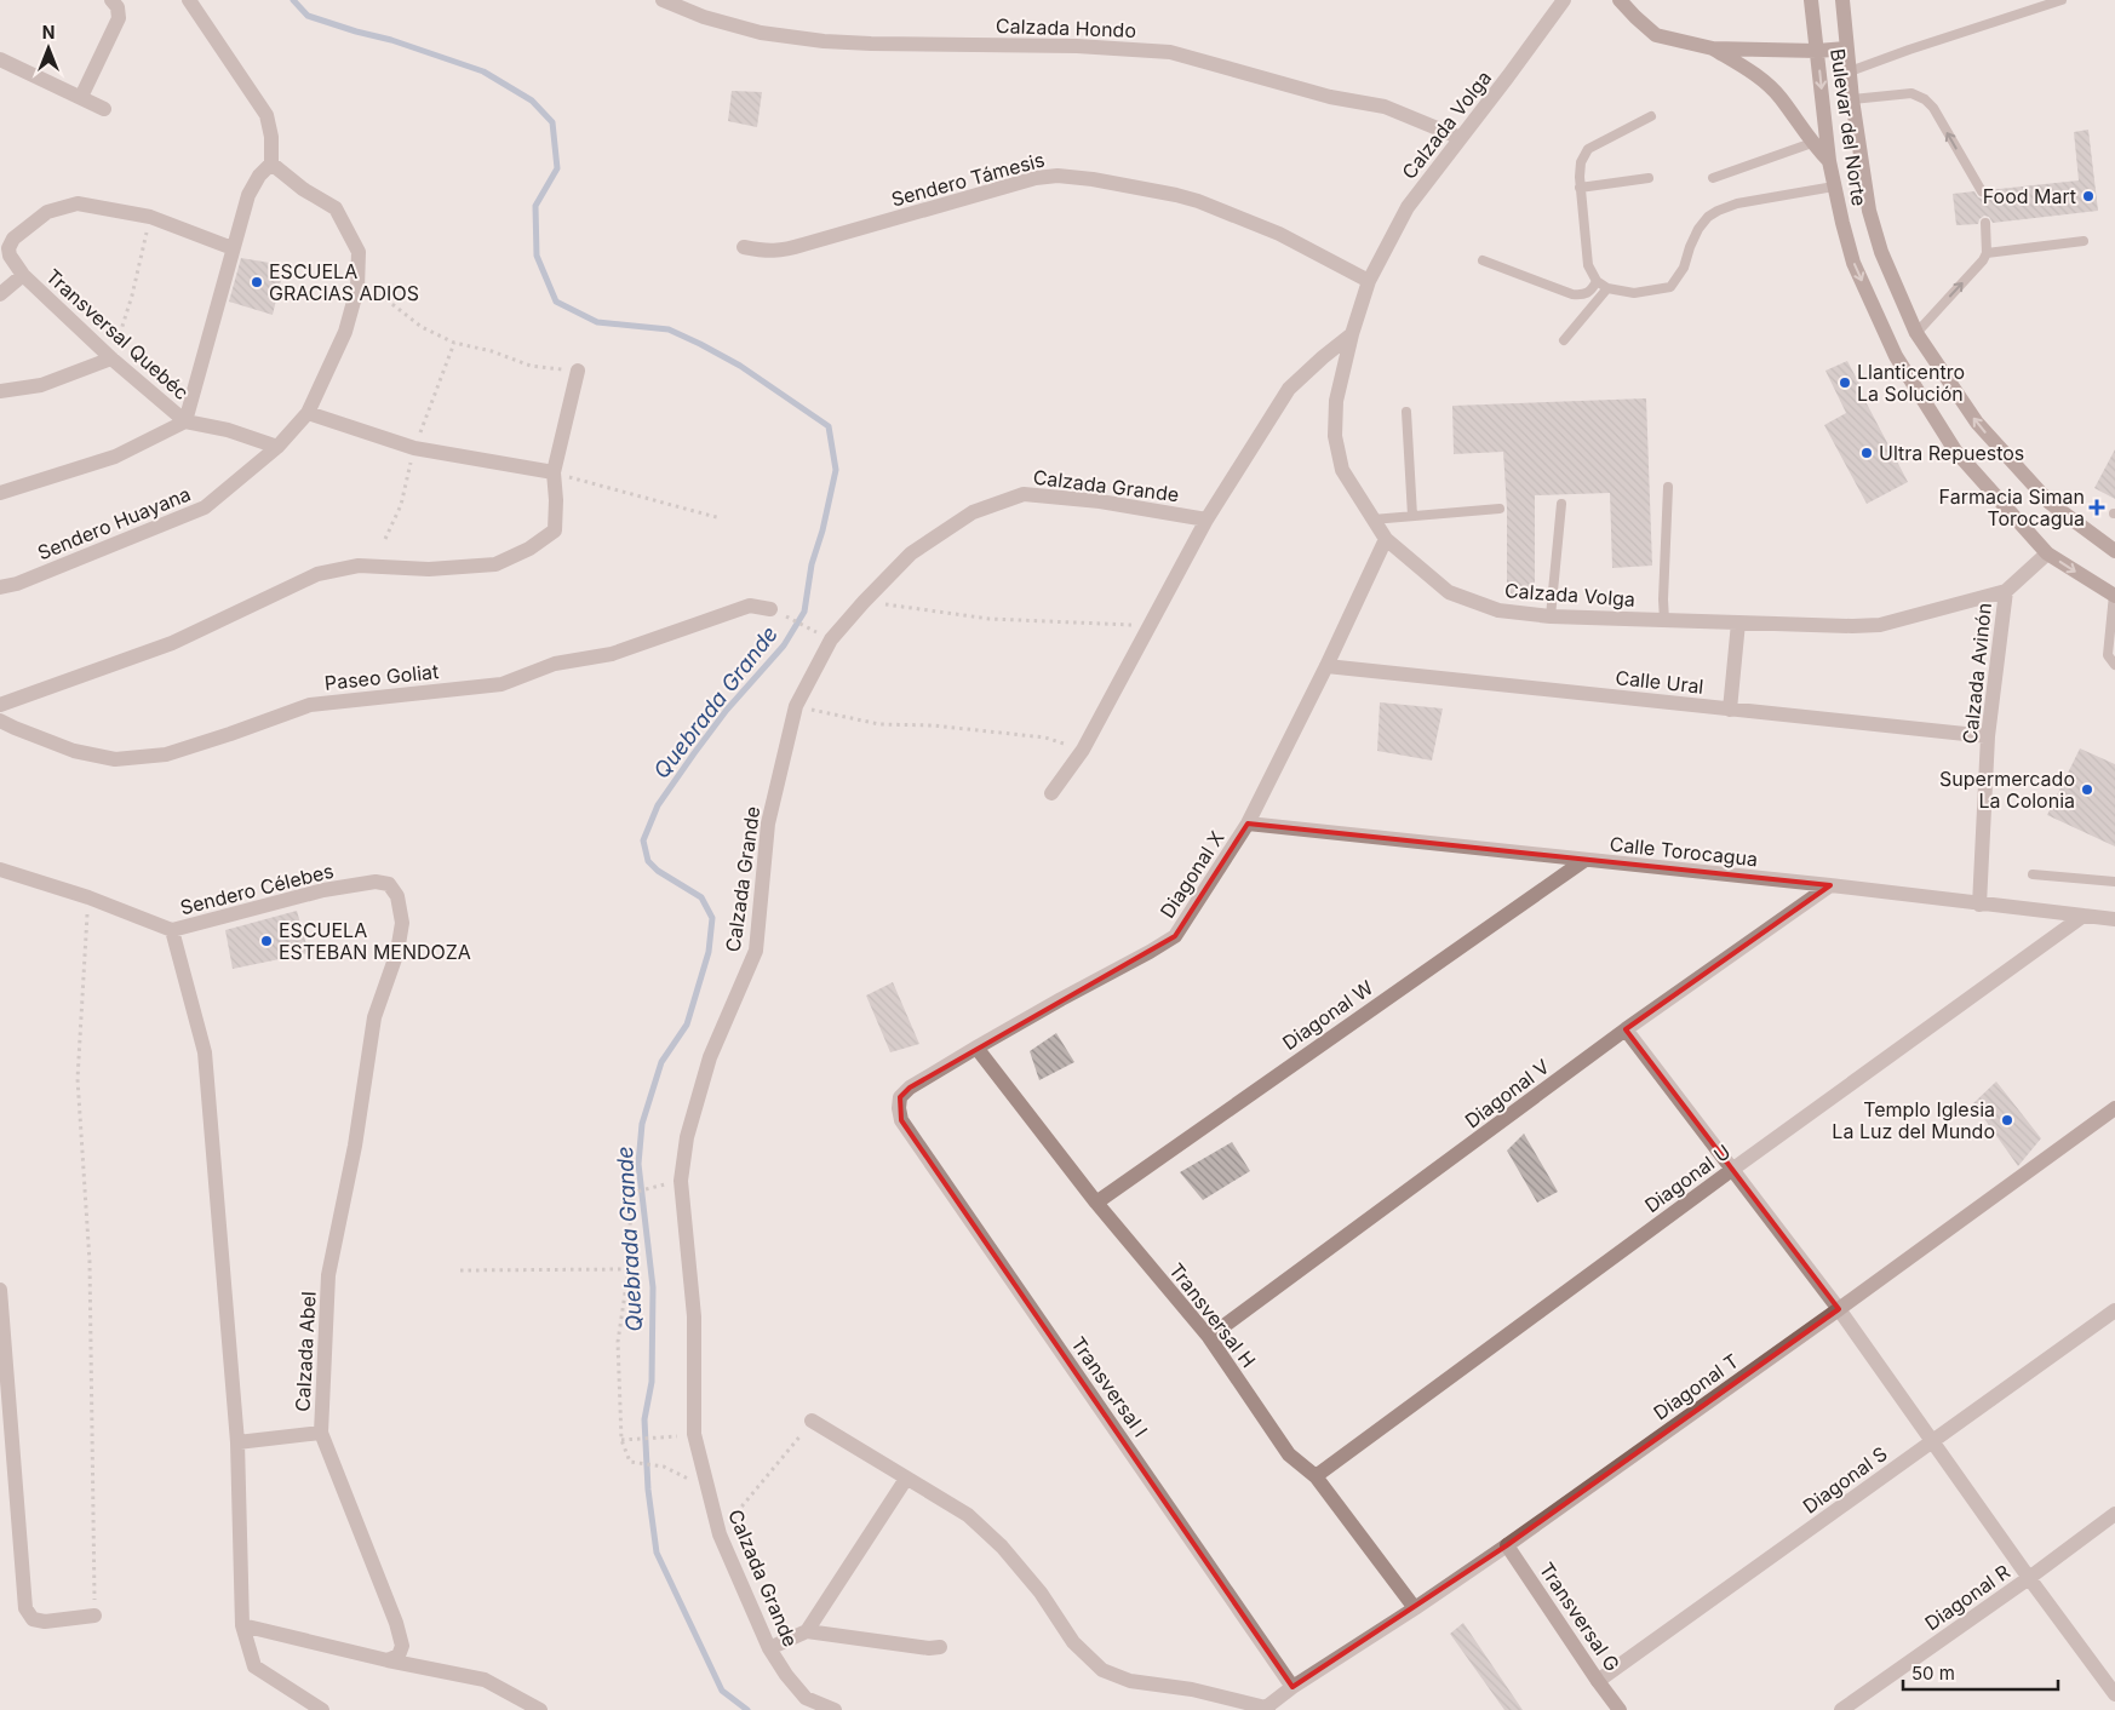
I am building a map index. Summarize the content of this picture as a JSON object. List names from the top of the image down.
{
  "streets": {
    "street": [
      "Calzada Hondo",
      "Calzada Volga",
      "Bulevar del Norte",
      "Sendero Támesis",
      "Transversal Quebéc",
      "Calzada Grande",
      "Sendero Huayana",
      "Calzada Avinón",
      "Paseo Goliat",
      "Calle Ural",
      "Calle Torocagua",
      "Diagonal X",
      "Sendero Célebes",
      "Diagonal W",
      "Diagonal V",
      "Diagonal U",
      "Transversal H",
      "Calzada Abel",
      "Transversal I",
      "Diagonal T",
      "Diagonal S",
      "Diagonal R",
      "Transversal G"
    ]
  },
  "crossings": [
    ["Calzada Hondo", "Calzada Volga"],
    ["Calzada Volga", "Bulevar del Norte"],
    ["Calzada Volga", "Sendero Támesis"],
    ["Calzada Volga", "Calzada Avinón"],
    ["Calzada Volga", "Diagonal X"],
    ["Transversal Quebéc", "Sendero Huayana"],
    ["Calzada Avinón", "Calle Ural"],
    ["Calzada Avinón", "Calle Torocagua"],
    ["Calle Ural", "Diagonal X"],
    ["Calle Torocagua", "Diagonal X"],
    ["Calle Torocagua", "Diagonal W"],
    ["Calle Torocagua", "Diagonal V"],
    ["Calle Torocagua", "Diagonal U"],
    ["Diagonal X", "Transversal H"],
    ["Diagonal X", "Transversal I"],
    ["Sendero Célebes", "Calzada Abel"],
    ["Diagonal W", "Transversal H"],
    ["Diagonal V", "Transversal H"],
    ["Diagonal U", "Transversal H"],
    ["Transversal H", "Diagonal T"],
    ["Transversal I", "Diagonal T"],
    ["Diagonal T", "Transversal G"],
    ["Diagonal S", "Transversal G"]
  ],
  "water": ["Quebrada Grande"],
  "places": {
    "other": [
      "Food Mart",
      "ESCUELA GRACIAS ADIOS",
      "Llanticentro La Solución",
      "Ultra Repuestos",
      "Supermercado La Colonia",
      "ESCUELA ESTEBAN MENDOZA",
      "Templo Iglesia La Luz del Mundo"
    ],
    "health": ["Farmacia Siman Torocagua"]
  },
  "scale_bar": "50 m",
  "north": "top"
}
